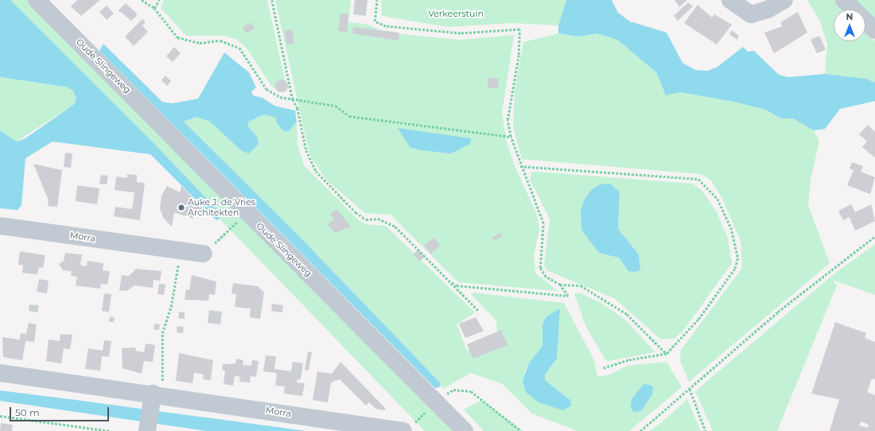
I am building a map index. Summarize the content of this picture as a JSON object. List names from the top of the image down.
{
  "streets": {
    "street": ["Oude Slingeweg", "Morra"]
  },
  "parks": ["Verkeerstuin"],
  "places": ["Auke J. de Vries Architekten"],
  "scale_bar": "50 m",
  "north": "top"
}
